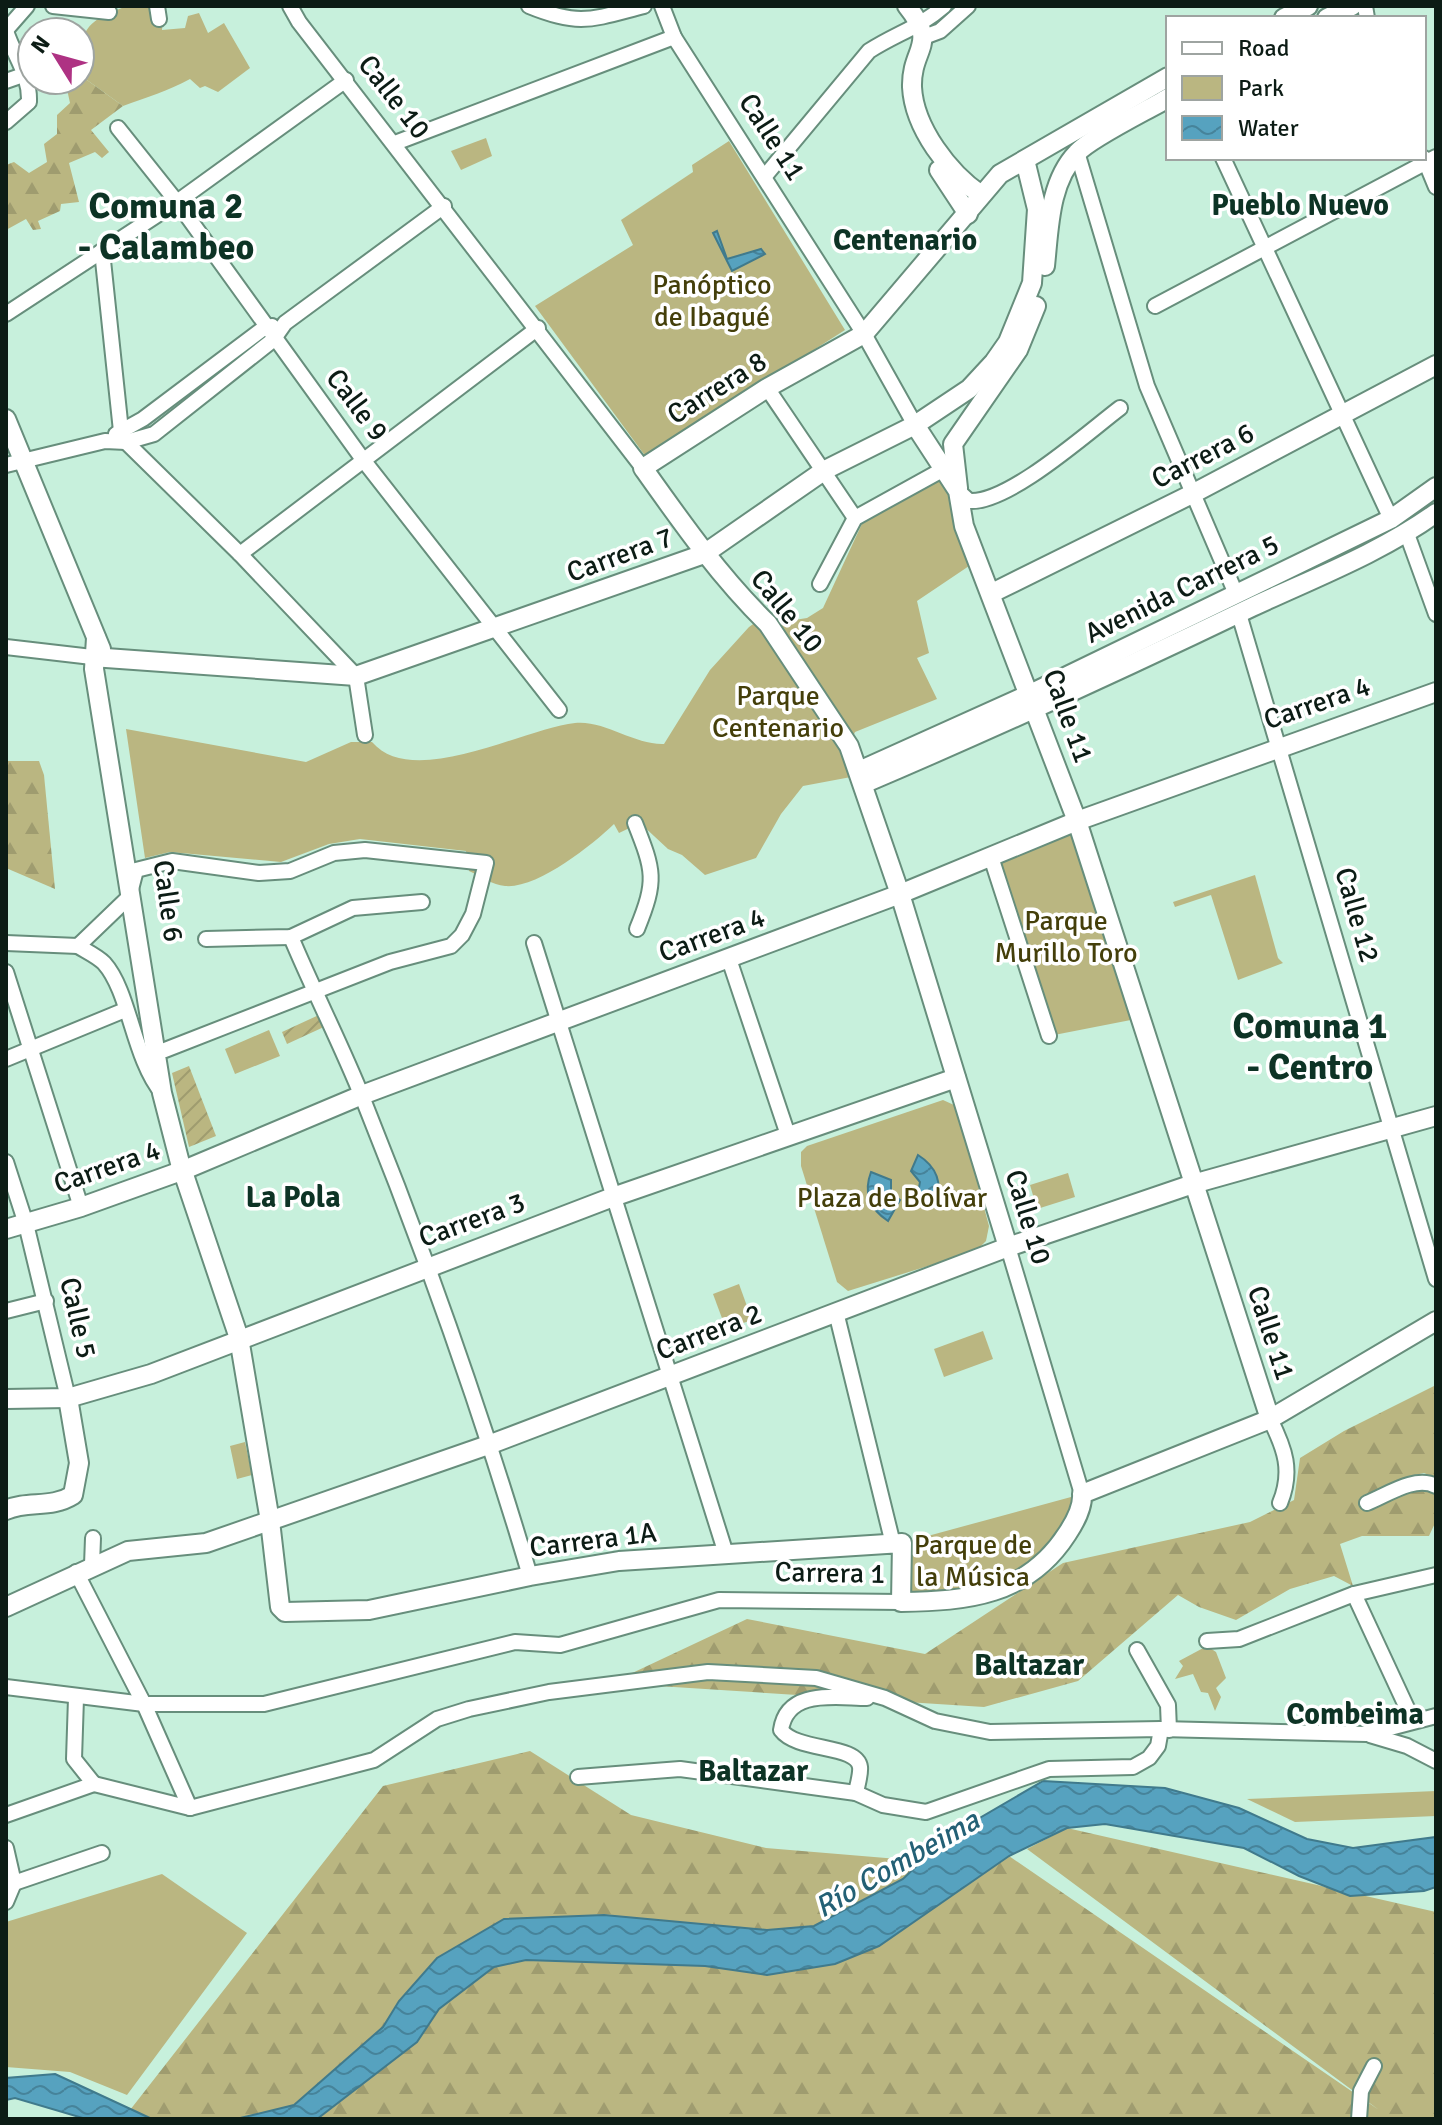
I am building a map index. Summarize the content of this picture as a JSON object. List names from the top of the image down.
{
  "streets": {
    "main road": [
      "Calle 10",
      "Calle 11",
      "Carrera 8",
      "Carrera 6",
      "Carrera 7",
      "Avenida Carrera 5",
      "Carrera 4",
      "Calle 6",
      "Carrera 3",
      "Calle 5",
      "Carrera 2",
      "Carrera 1A",
      "Carrera 1"
    ],
    "street": ["Calle 9", "Calle 12"]
  },
  "crossings": [
    ["Calle 10", "Carrera 8"],
    ["Calle 10", "Carrera 7"],
    ["Calle 10", "Avenida Carrera 5"],
    ["Calle 10", "Carrera 4"],
    ["Calle 10", "Carrera 3"],
    ["Calle 10", "Carrera 2"],
    ["Calle 10", "Carrera 1"],
    ["Calle 11", "Carrera 8"],
    ["Calle 11", "Carrera 6"],
    ["Calle 11", "Carrera 7"],
    ["Calle 11", "Avenida Carrera 5"],
    ["Calle 11", "Carrera 4"],
    ["Calle 11", "Carrera 2"],
    ["Carrera 8", "Carrera 7"],
    ["Calle 9", "Carrera 7"],
    ["Carrera 7", "Calle 6"],
    ["Avenida Carrera 5", "Calle 12"],
    ["Carrera 4", "Calle 6"],
    ["Carrera 4", "Calle 12"],
    ["Carrera 4", "Calle 5"],
    ["Calle 6", "Carrera 3"],
    ["Calle 6", "Carrera 2"],
    ["Calle 6", "Carrera 1A"],
    ["Calle 12", "Carrera 2"],
    ["Carrera 3", "Calle 5"]
  ],
  "districts": [
    "Pueblo Nuevo",
    "Comuna 2 - Calambeo",
    "Centenario",
    "Comuna 1 - Centro",
    "La Pola",
    "Baltazar",
    "Combeima",
    "Baltazar"
  ],
  "water": ["Río Combeima"],
  "parks": [
    "Panóptico de Ibagué",
    "Parque Centenario",
    "Parque Murillo Toro",
    "Plaza de Bolívar",
    "Parque de la Música"
  ],
  "legend": ["Road", "Park", "Water"],
  "north": "top left"
}
